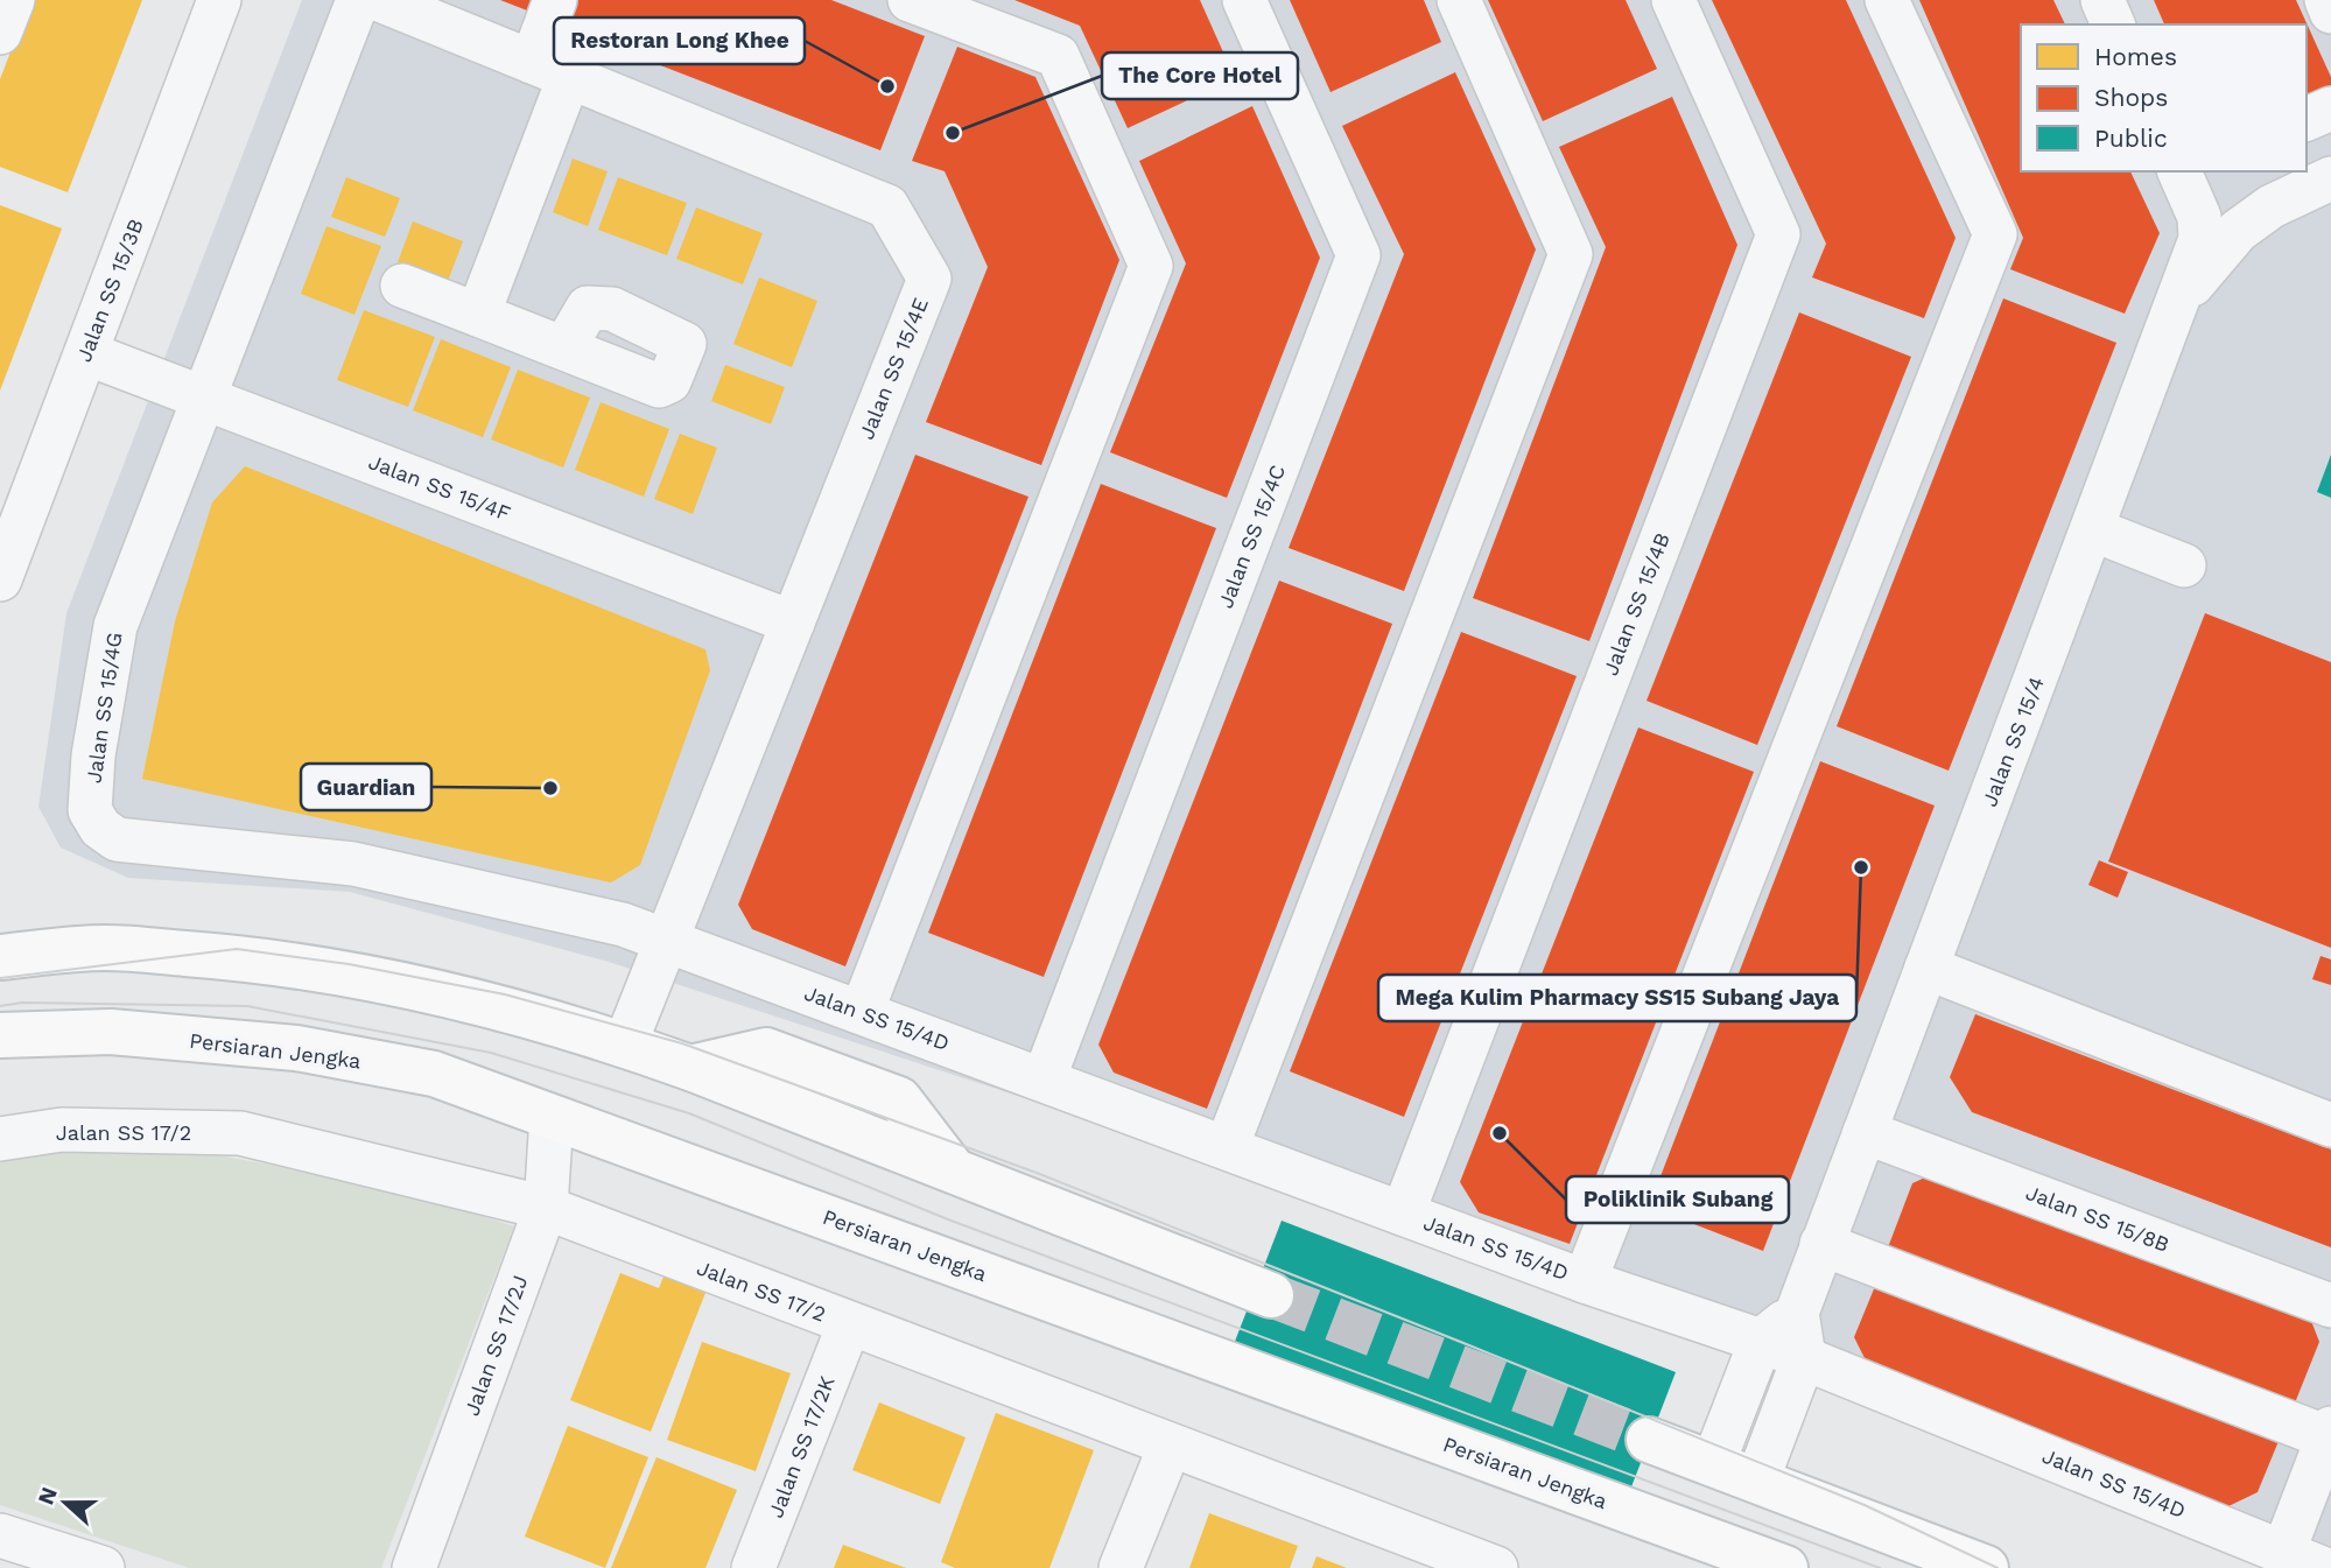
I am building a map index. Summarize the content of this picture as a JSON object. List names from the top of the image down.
{
  "streets": {
    "main road": ["Persiaran Jengka"],
    "street": [
      "Jalan SS 15/3B",
      "Jalan SS 15/4E",
      "Jalan SS 15/4F",
      "Jalan SS 15/4C",
      "Jalan SS 15/4B",
      "Jalan SS 15/4G",
      "Jalan SS 15/4",
      "Jalan SS 15/4D",
      "Jalan SS 17/2",
      "Jalan SS 15/8B",
      "Jalan SS 17/2J",
      "Jalan SS 17/2K"
    ]
  },
  "crossings": [
    ["Jalan SS 15/3B", "Jalan SS 15/4F"],
    ["Jalan SS 15/4E", "Jalan SS 15/4F"],
    ["Jalan SS 15/4E", "Jalan SS 15/4G"],
    ["Jalan SS 15/4E", "Jalan SS 15/4D"],
    ["Jalan SS 15/4F", "Jalan SS 15/4G"],
    ["Jalan SS 15/4C", "Jalan SS 15/4D"],
    ["Jalan SS 15/4B", "Jalan SS 15/4D"],
    ["Jalan SS 15/4G", "Jalan SS 15/4D"],
    ["Jalan SS 15/4", "Jalan SS 15/4D"],
    ["Jalan SS 15/4", "Jalan SS 15/8B"],
    ["Persiaran Jengka", "Jalan SS 17/2J"],
    ["Jalan SS 17/2", "Jalan SS 17/2J"],
    ["Jalan SS 17/2", "Jalan SS 17/2K"]
  ],
  "places": [
    "Restoran Long Khee",
    "The Core Hotel",
    "Guardian",
    "Mega Kulim Pharmacy SS15 Subang Jaya",
    "Poliklinik Subang"
  ],
  "legend": ["Homes", "Shops", "Public"],
  "north": "left"
}
